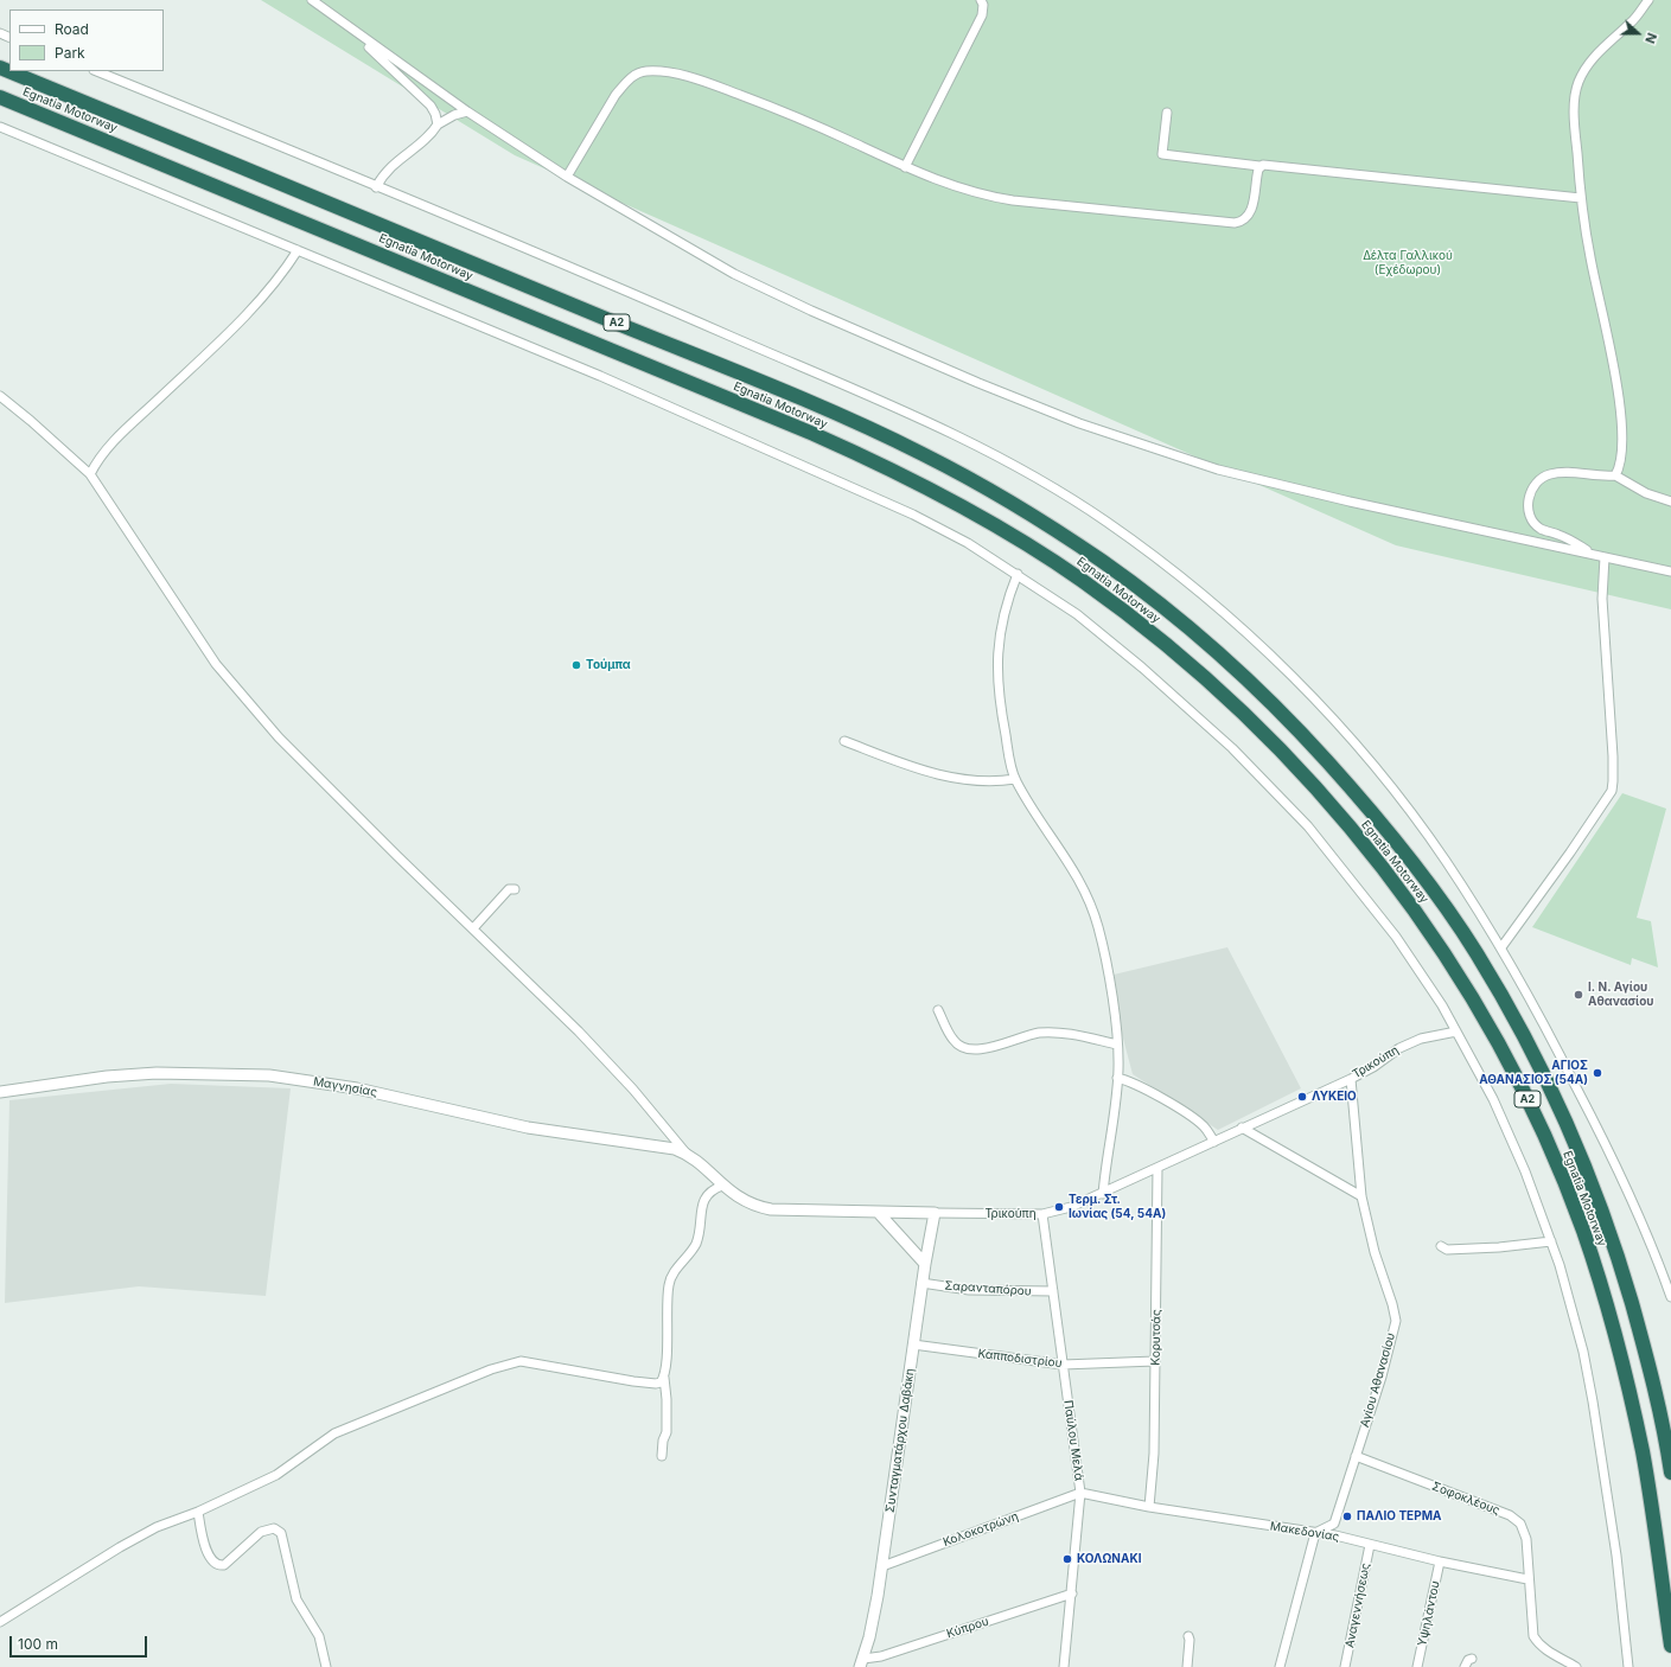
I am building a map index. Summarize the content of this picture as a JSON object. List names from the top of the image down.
{
  "streets": {
    "highway": ["Egnatia Motorway", "Α2"],
    "street": [
      "Τρικούπη",
      "Μαγνησίας",
      "Σαρανταπόρου",
      "Κορυτσάς",
      "Καπποδιστρίου",
      "Αγίου Αθανασίου",
      "Συνταγματάρχου Δαβάκη",
      "Παύλου Μελά",
      "Σοφοκλέους",
      "Κολοκοτρώνη",
      "Μακεδονίας",
      "Αναγεννήσεως",
      "Υψηλάντου",
      "Κύπρου"
    ]
  },
  "crossings": [
    ["Τρικούπη", "Μαγνησίας"],
    ["Τρικούπη", "Κορυτσάς"],
    ["Τρικούπη", "Αγίου Αθανασίου"],
    ["Τρικούπη", "Συνταγματάρχου Δαβάκη"],
    ["Τρικούπη", "Παύλου Μελά"],
    ["Σαρανταπόρου", "Συνταγματάρχου Δαβάκη"],
    ["Σαρανταπόρου", "Παύλου Μελά"],
    ["Κορυτσάς", "Καπποδιστρίου"],
    ["Κορυτσάς", "Μακεδονίας"],
    ["Καπποδιστρίου", "Συνταγματάρχου Δαβάκη"],
    ["Καπποδιστρίου", "Παύλου Μελά"],
    ["Αγίου Αθανασίου", "Σοφοκλέους"],
    ["Συνταγματάρχου Δαβάκη", "Κολοκοτρώνη"],
    ["Συνταγματάρχου Δαβάκη", "Κύπρου"],
    ["Παύλου Μελά", "Κολοκοτρώνη"],
    ["Παύλου Μελά", "Μακεδονίας"],
    ["Παύλου Μελά", "Κύπρου"],
    ["Σοφοκλέους", "Μακεδονίας"],
    ["Κολοκοτρώνη", "Μακεδονίας"],
    ["Μακεδονίας", "Αναγεννήσεως"],
    ["Μακεδονίας", "Υψηλάντου"]
  ],
  "parks": ["Δέλτα Γαλλικού (Εχέδωρου)"],
  "places": [
    "Τούμπα",
    "Ι. Ν. Αγίου Αθανασίου",
    "ΑΓΙΟΣ ΑΘΑΝΑΣΙΟΣ (54Α)",
    "ΛΥΚΕΙΟ",
    "Τερμ. Στ. Ιωνίας (54, 54Α)",
    "ΠΑΛΙΟ ΤΕΡΜΑ",
    "ΚΟΛΩΝΑΚΙ"
  ],
  "legend": ["Road", "Park"],
  "scale_bar": "100 m",
  "north": "right"
}
